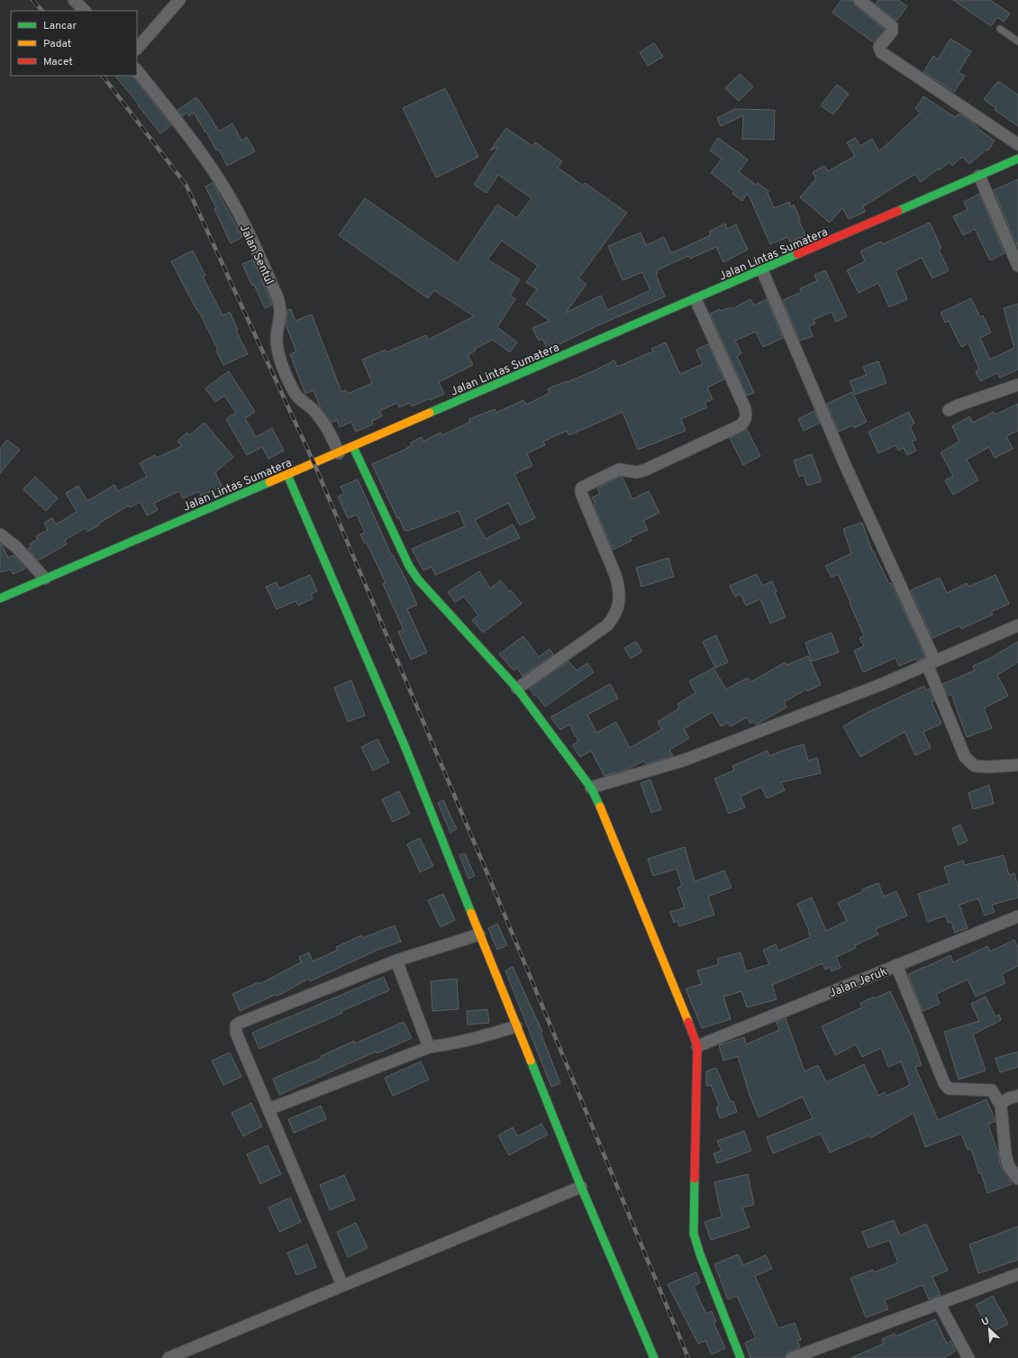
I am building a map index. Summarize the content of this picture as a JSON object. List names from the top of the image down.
{
  "streets": {
    "main road": ["Jalan Lintas Sumatera"],
    "street": ["Jalan Sentul", "Jalan Jeruk"]
  },
  "crossings": [
    ["Jalan Lintas Sumatera", "Jalan Sentul"]
  ],
  "legend": ["Lancar", "Padat", "Macet"],
  "north": "top left"
}
